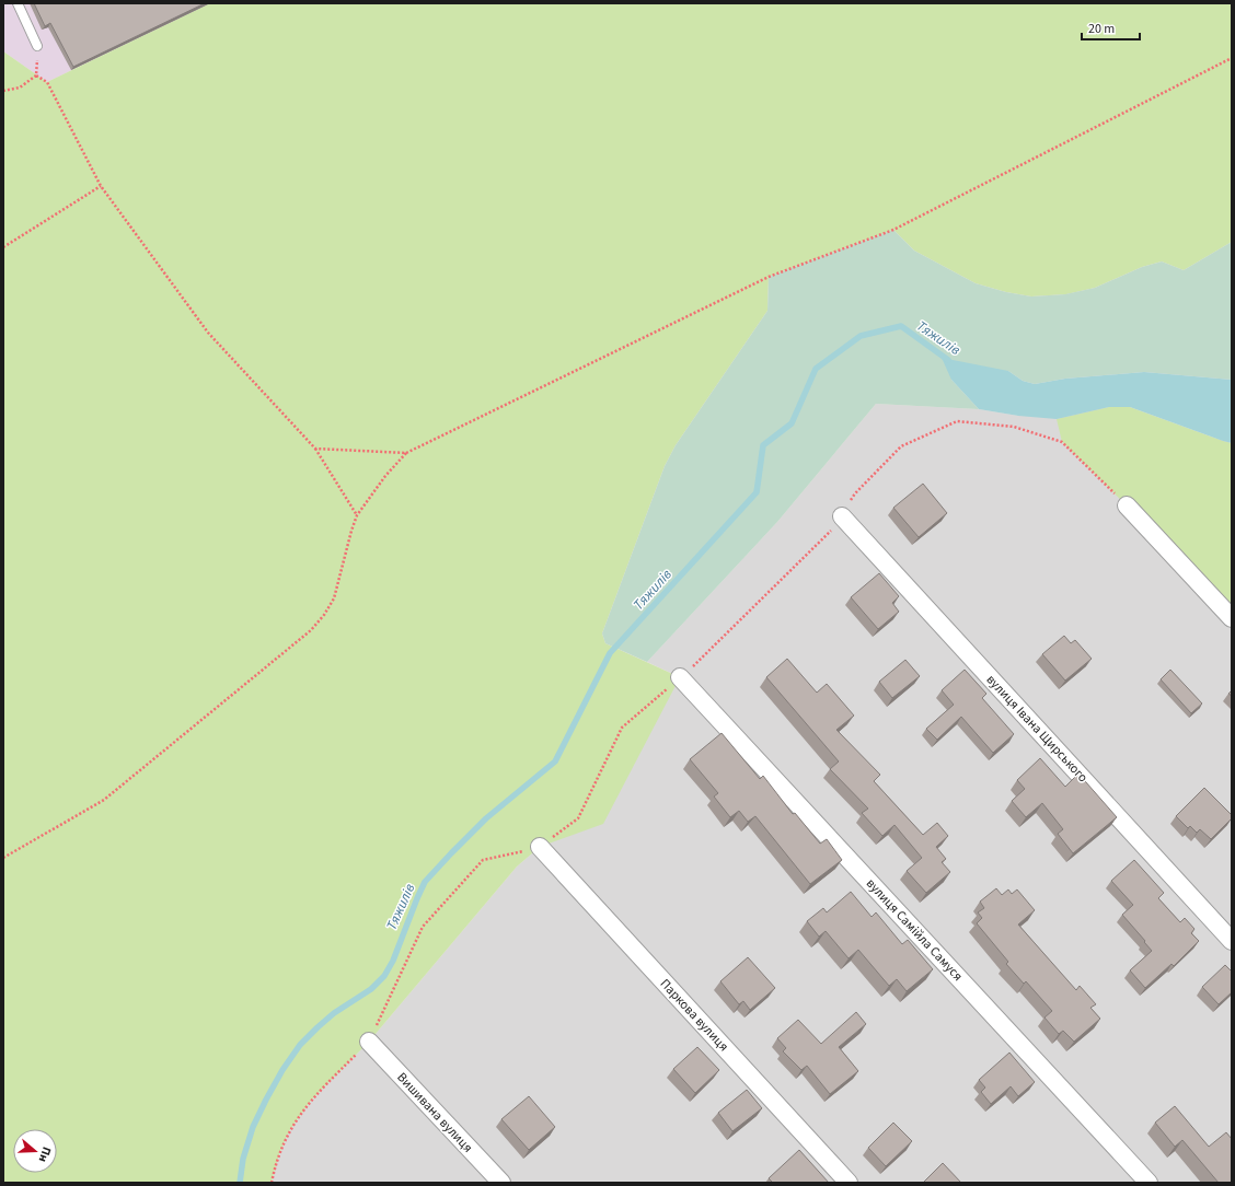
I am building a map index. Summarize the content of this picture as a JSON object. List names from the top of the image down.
{
  "streets": {
    "street": [
      "вулиця Івана Щирського",
      "вулиця Самійла Самуся",
      "Паркова вулиця",
      "Вишивана вулиця"
    ]
  },
  "water": ["Тяжилів"],
  "scale_bar": "20 m",
  "north": "right"
}
